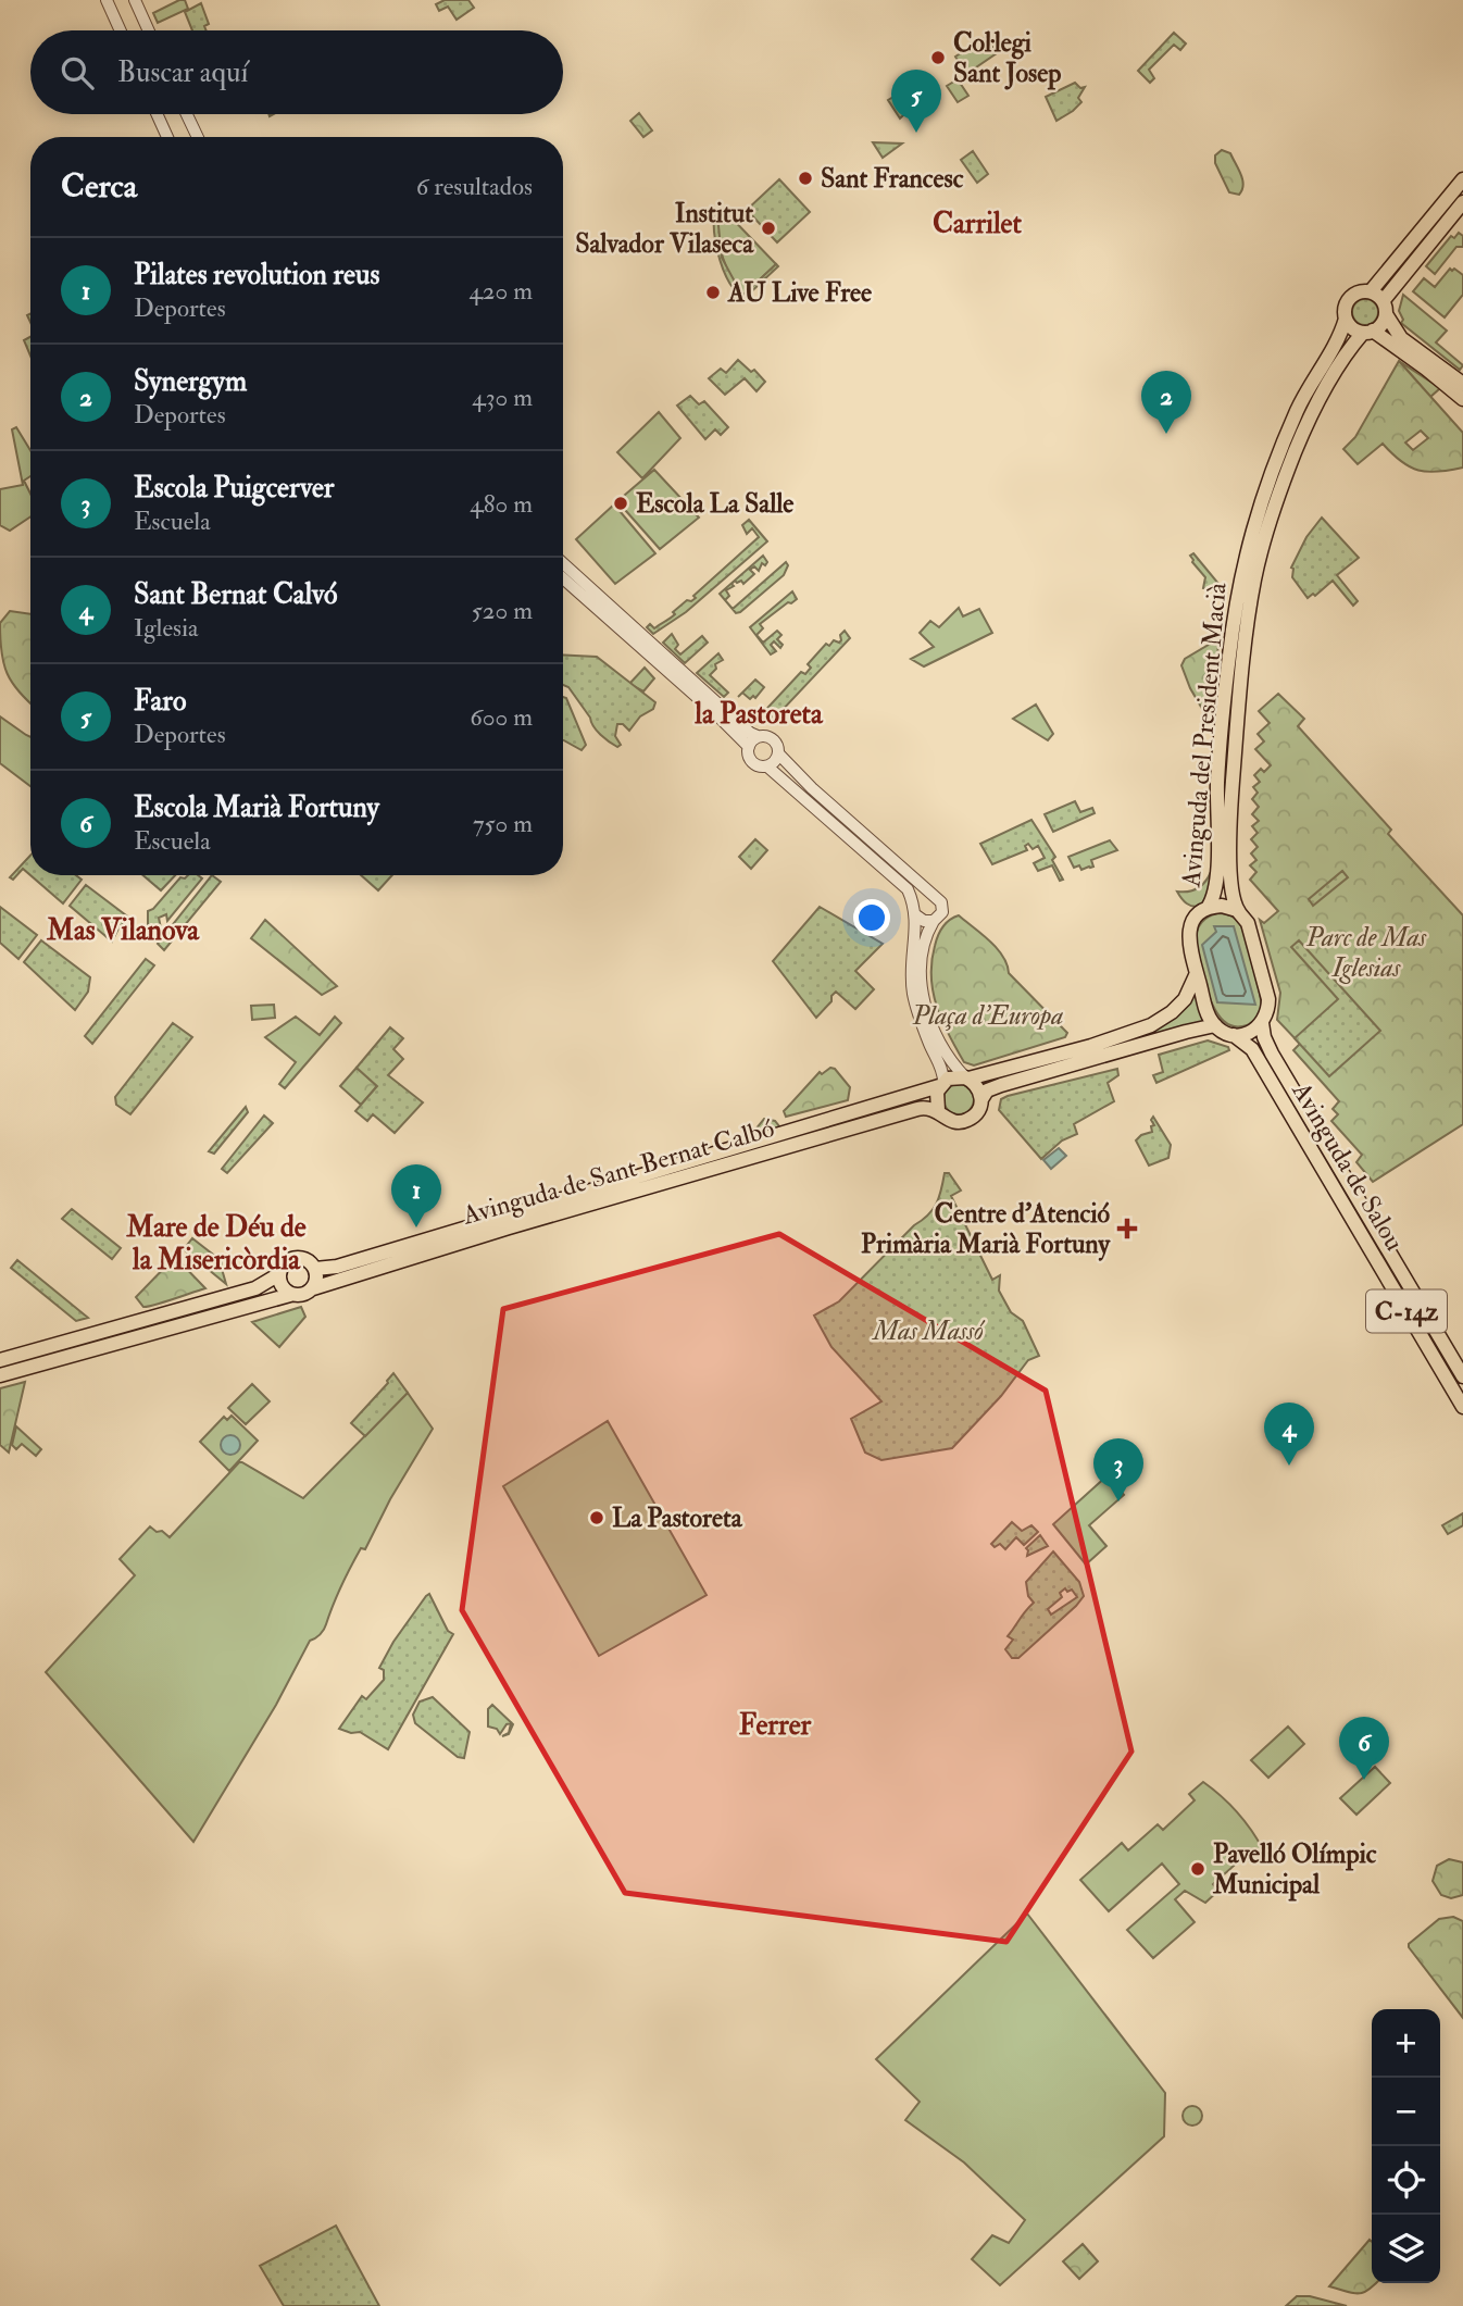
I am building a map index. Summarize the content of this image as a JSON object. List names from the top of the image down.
{
  "streets": {
    "main road": [
      "Avinguda del President Macià",
      "Avinguda de Salou",
      "Avinguda de Sant Bernat Calbó",
      "C-14z"
    ]
  },
  "crossings": [
    ["Avinguda del President Macià", "Avinguda de Sant Bernat Calbó"],
    ["Avinguda del President Macià", "C-14z"],
    ["Avinguda de Salou", "C-14z"],
    ["Avinguda de Sant Bernat Calbó", "C-14z"]
  ],
  "districts": [
    "Carrilet",
    "la Pastoreta",
    "Mas Vilanova",
    "Mare de Déu de la Misericòrdia",
    "Ferrer"
  ],
  "parks": ["Parc de Mas Iglesias", "Plaça d'Europa", "Mas Massó"],
  "places": {
    "other": [
      "Col·legi Sant Josep",
      "Sant Francesc",
      "Institut Salvador Vilaseca",
      "AU Live Free",
      "Escola La Salle",
      "La Pastoreta",
      "Pavelló Olímpic Municipal"
    ],
    "health": ["Centre d'Atenció Primària Marià Fortuny"]
  },
  "page": {
    "search": "Buscar aquí",
    "pins": [
      "5",
      "2",
      "1",
      "4",
      "3",
      "6"
    ],
    "heading": ["Cerca", "6 resultados"],
    "list": [
      {
        "mark": "1",
        "name": "Pilates revolution reus",
        "note": "Deportes",
        "value": "420 m"
      },
      {
        "mark": "2",
        "name": "Synergym",
        "note": "Deportes",
        "value": "430 m"
      },
      {
        "mark": "3",
        "name": "Escola Puigcerver",
        "note": "Escuela",
        "value": "480 m"
      },
      {
        "mark": "4",
        "name": "Sant Bernat Calvó",
        "note": "Iglesia",
        "value": "520 m"
      },
      {
        "mark": "5",
        "name": "Faro",
        "note": "Deportes",
        "value": "600 m"
      },
      {
        "mark": "6",
        "name": "Escola Marià Fortuny",
        "note": "Escuela",
        "value": "750 m"
      }
    ],
    "map_buttons": ["+", "−"]
  }
}
